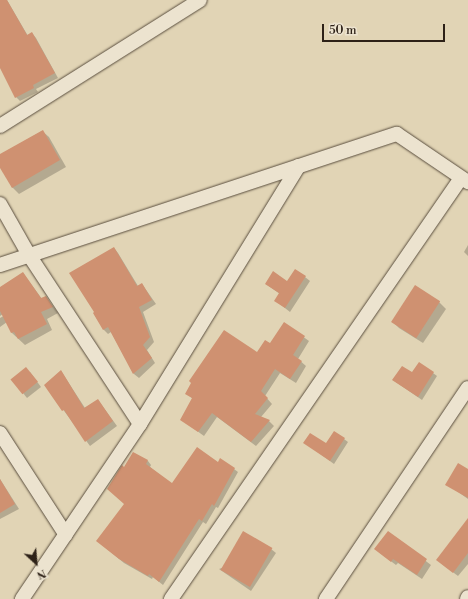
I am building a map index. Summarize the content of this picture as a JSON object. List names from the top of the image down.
{
  "scale_bar": "50 m",
  "north": "bottom right"
}
